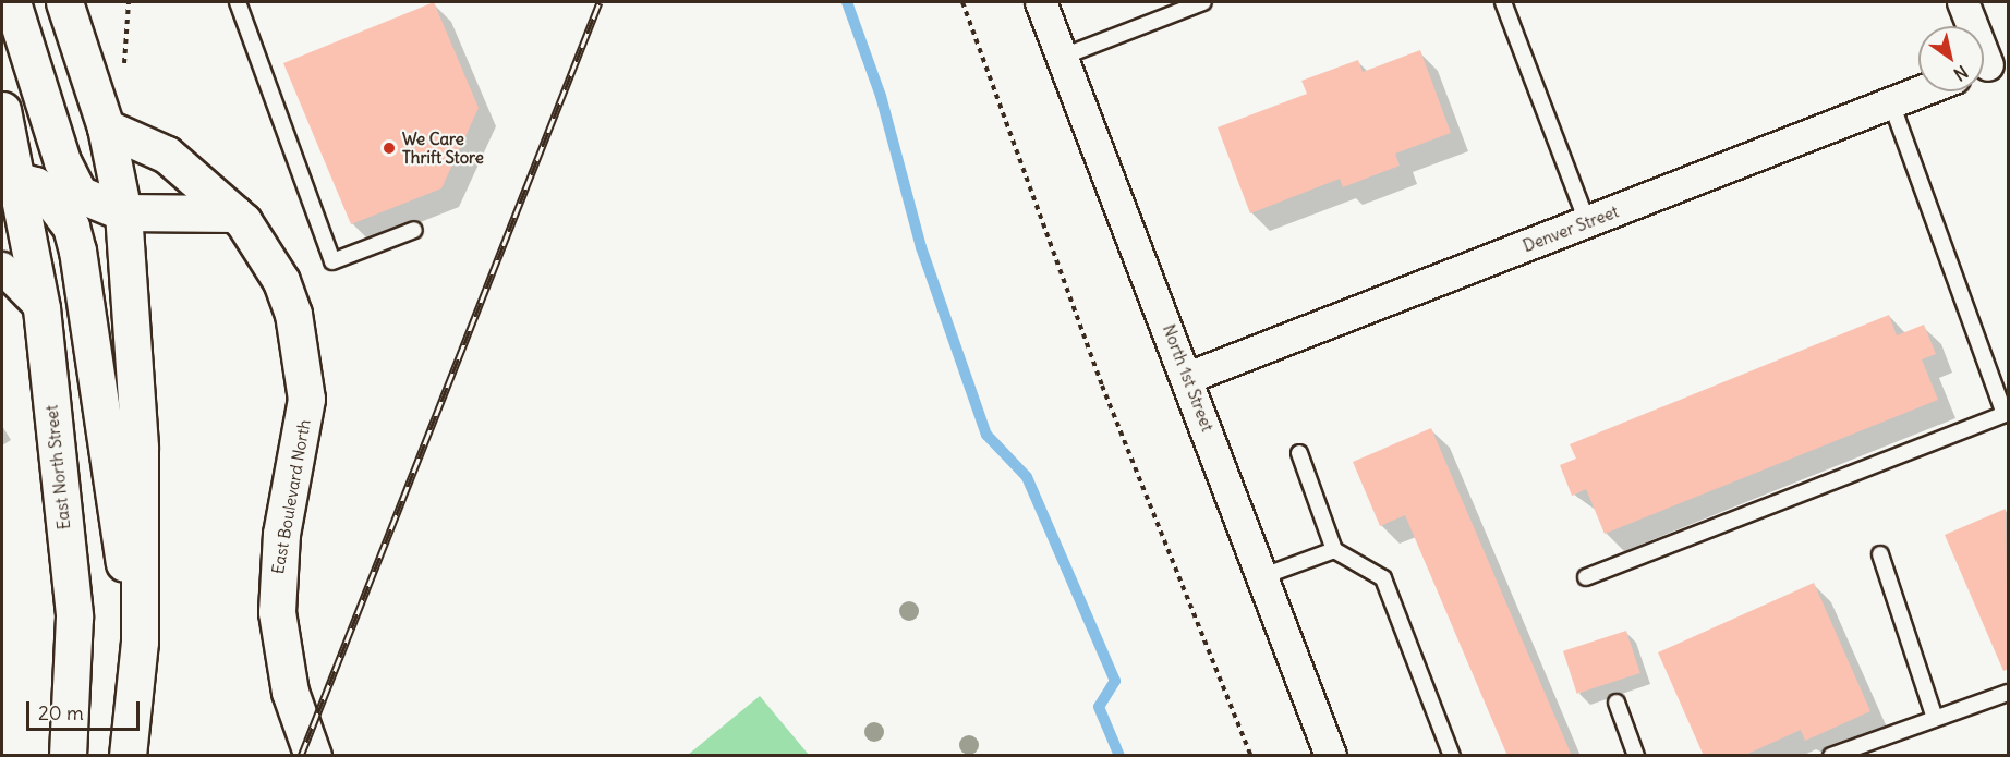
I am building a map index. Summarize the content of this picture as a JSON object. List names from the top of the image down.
{
  "streets": {
    "main road": ["East North Street", "East Boulevard North"],
    "street": ["Denver Street", "North 1st Street"]
  },
  "crossings": [
    ["Denver Street", "North 1st Street"]
  ],
  "places": ["We Care Thrift Store"],
  "scale_bar": "20 m",
  "north": "bottom right"
}
